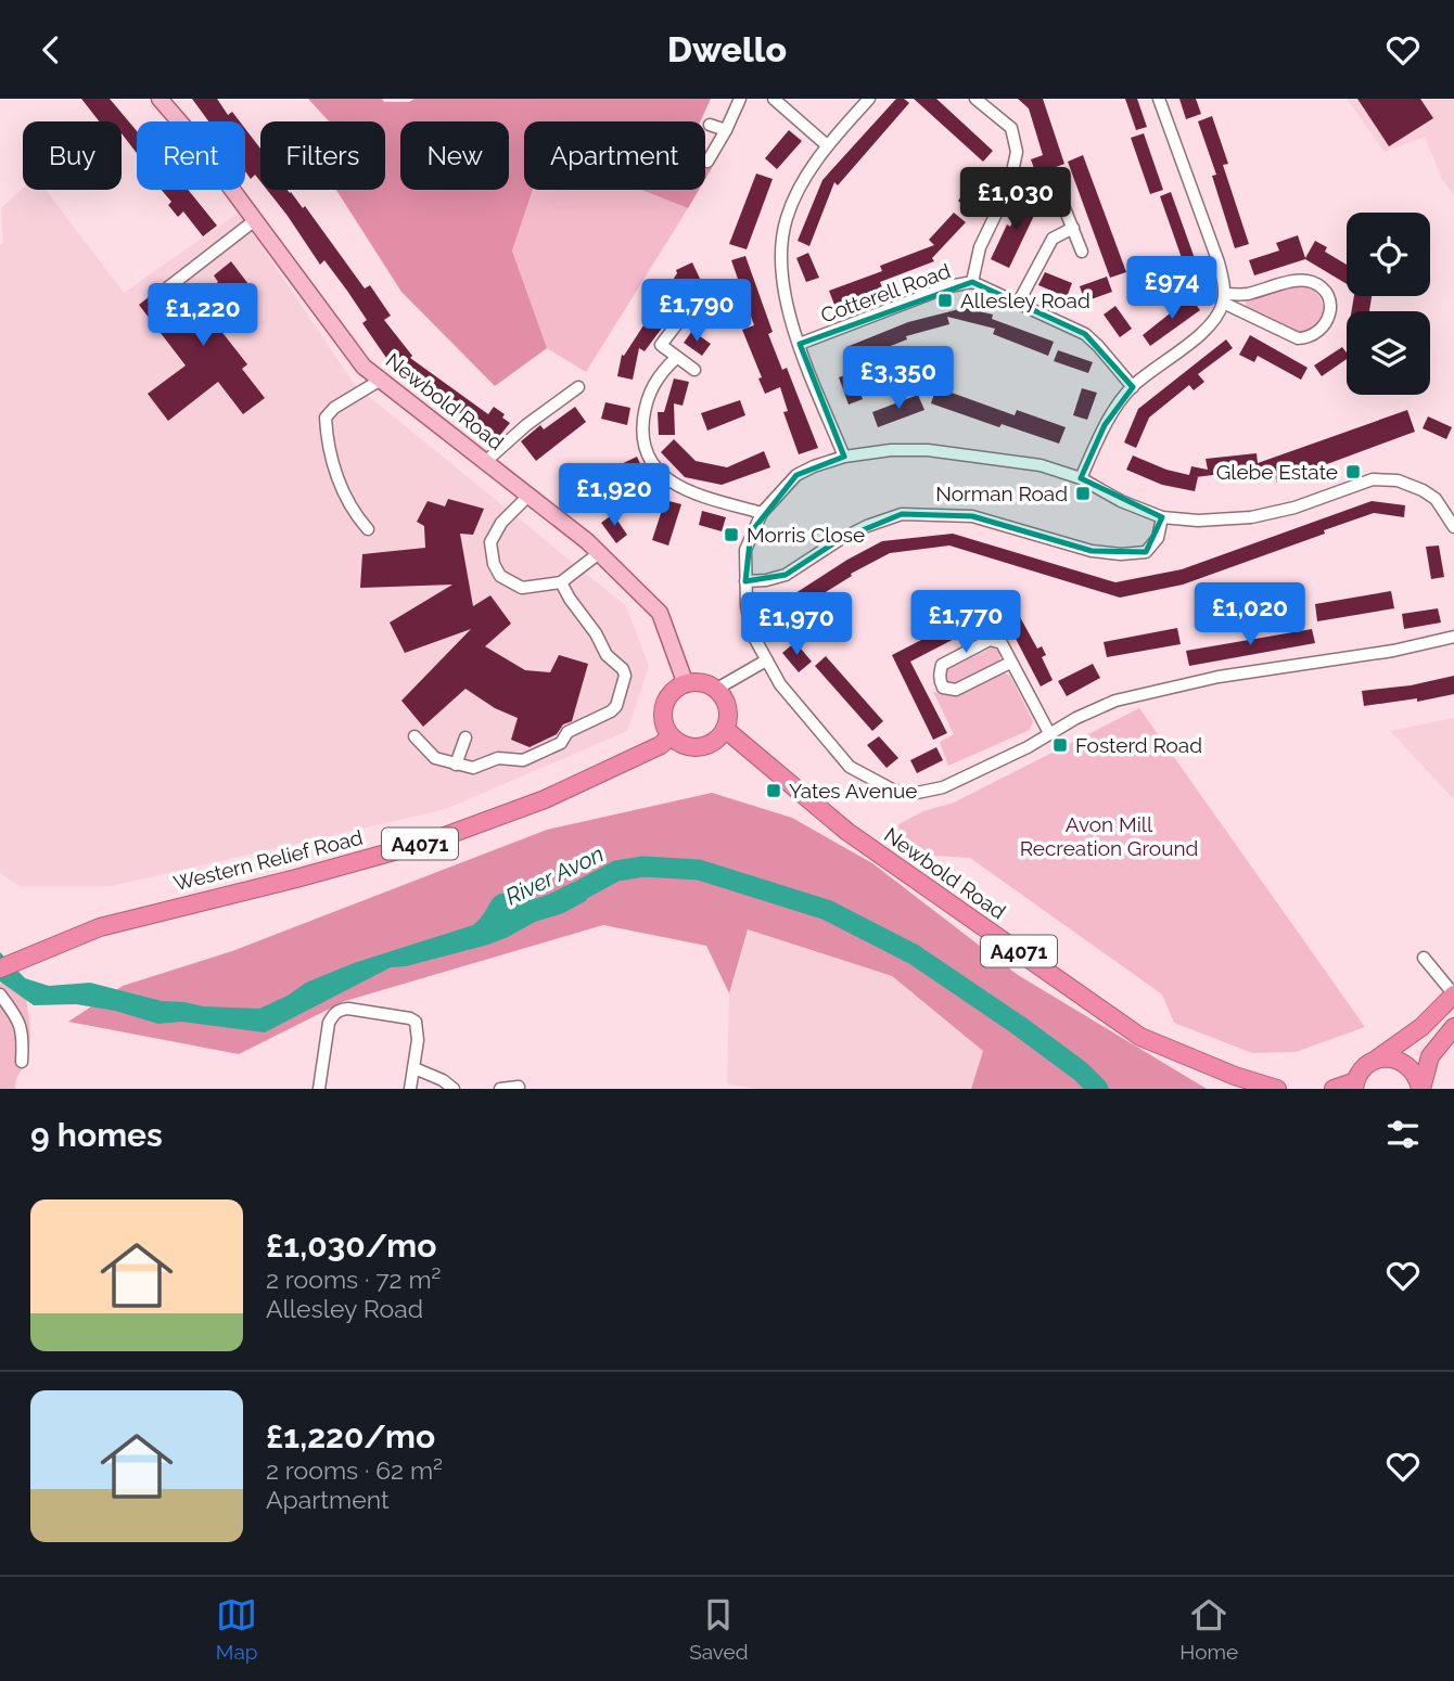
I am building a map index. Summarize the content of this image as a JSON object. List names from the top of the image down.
{
  "streets": {
    "highway": ["Newbold Road", "A4071", "Western Relief Road"],
    "street": ["Cotterell Road"]
  },
  "crossings": [
    ["Newbold Road", "Western Relief Road"]
  ],
  "water": ["River Avon"],
  "parks": ["Avon Mill Recreation Ground"],
  "places": {
    "transit": [
      "Allesley Road",
      "Glebe Estate",
      "Norman Road",
      "Morris Close",
      "Fosterd Road",
      "Yates Avenue"
    ]
  },
  "page": {
    "header": "Dwello",
    "chip": [
      "Buy",
      "Rent",
      "Filters",
      "New",
      "Apartment"
    ],
    "price": [
      "£1,030",
      "£974",
      "£1,790",
      "£1,220",
      "£3,350",
      "£1,920",
      "£1,020",
      "£1,770",
      "£1,970"
    ],
    "heading": "9 homes",
    "list": [
      {
        "name": "£1,030/mo",
        "note": "2 rooms · 72 m² · Allesley Road"
      },
      {
        "name": "£1,220/mo",
        "note": "2 rooms · 62 m² · Apartment"
      }
    ],
    "tabs": ["Map", "Saved", "Home"]
  }
}
